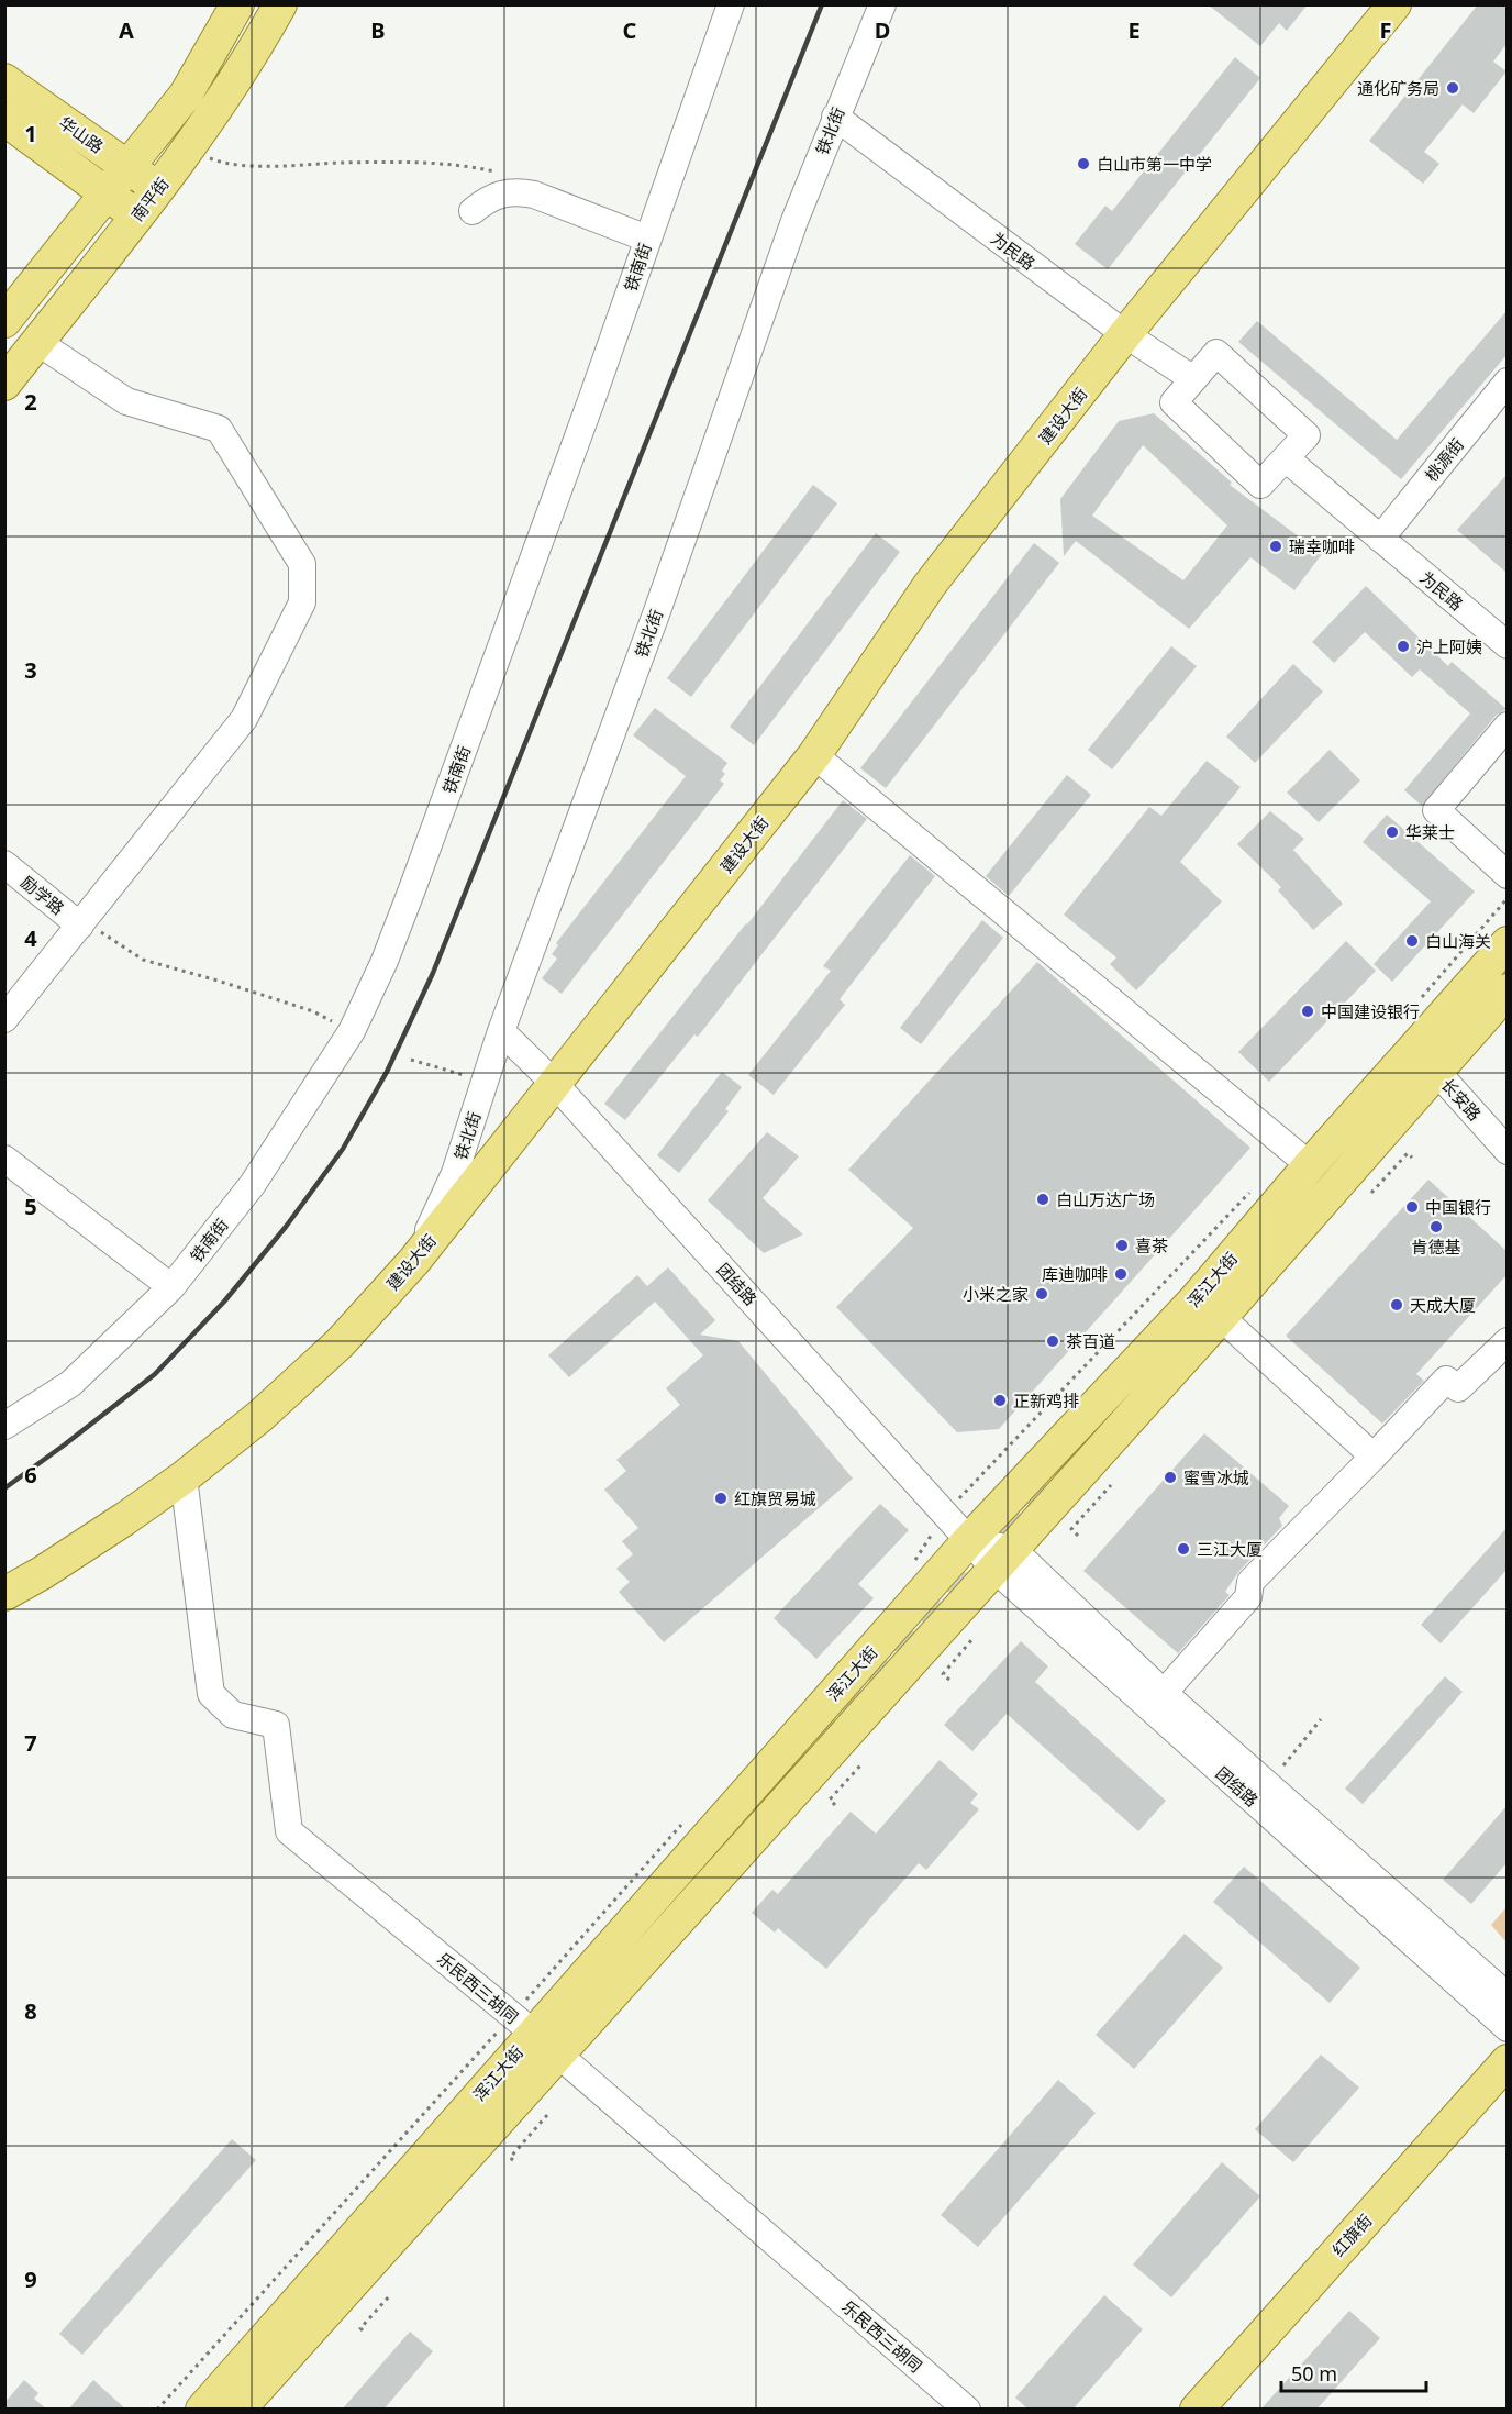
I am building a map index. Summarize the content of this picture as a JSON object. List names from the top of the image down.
{
  "streets": {
    "main road": [
      "华山路",
      "南平街",
      "建设大街",
      "浑江大街",
      "红旗街"
    ],
    "street": [
      "铁北街",
      "为民路",
      "铁南街",
      "桃源街",
      "励学路",
      "长安路",
      "团结路",
      "乐民西三胡同"
    ]
  },
  "crossings": [
    ["铁北街", "为民路"],
    ["铁北街", "建设大街"],
    ["铁北街", "团结路"],
    ["华山路", "南平街"],
    ["为民路", "建设大街"],
    ["为民路", "桃源街"],
    ["建设大街", "团结路"],
    ["建设大街", "乐民西三胡同"],
    ["长安路", "浑江大街"],
    ["浑江大街", "团结路"],
    ["浑江大街", "乐民西三胡同"]
  ],
  "places": [
    "通化矿务局",
    "白山市第一中学",
    "瑞幸咖啡",
    "沪上阿姨",
    "华莱士",
    "白山海关",
    "中国建设银行",
    "白山万达广场",
    "中国银行",
    "肯德基",
    "喜茶",
    "库迪咖啡",
    "小米之家",
    "天成大厦",
    "茶百道",
    "正新鸡排",
    "蜜雪冰城",
    "红旗贸易城",
    "三江大厦"
  ],
  "scale_bar": "50 m",
  "grid": {
    "columns": [
      "A",
      "B",
      "C",
      "D",
      "E",
      "F"
    ],
    "rows": [
      "1",
      "2",
      "3",
      "4",
      "5",
      "6",
      "7",
      "8",
      "9"
    ]
  }
}
